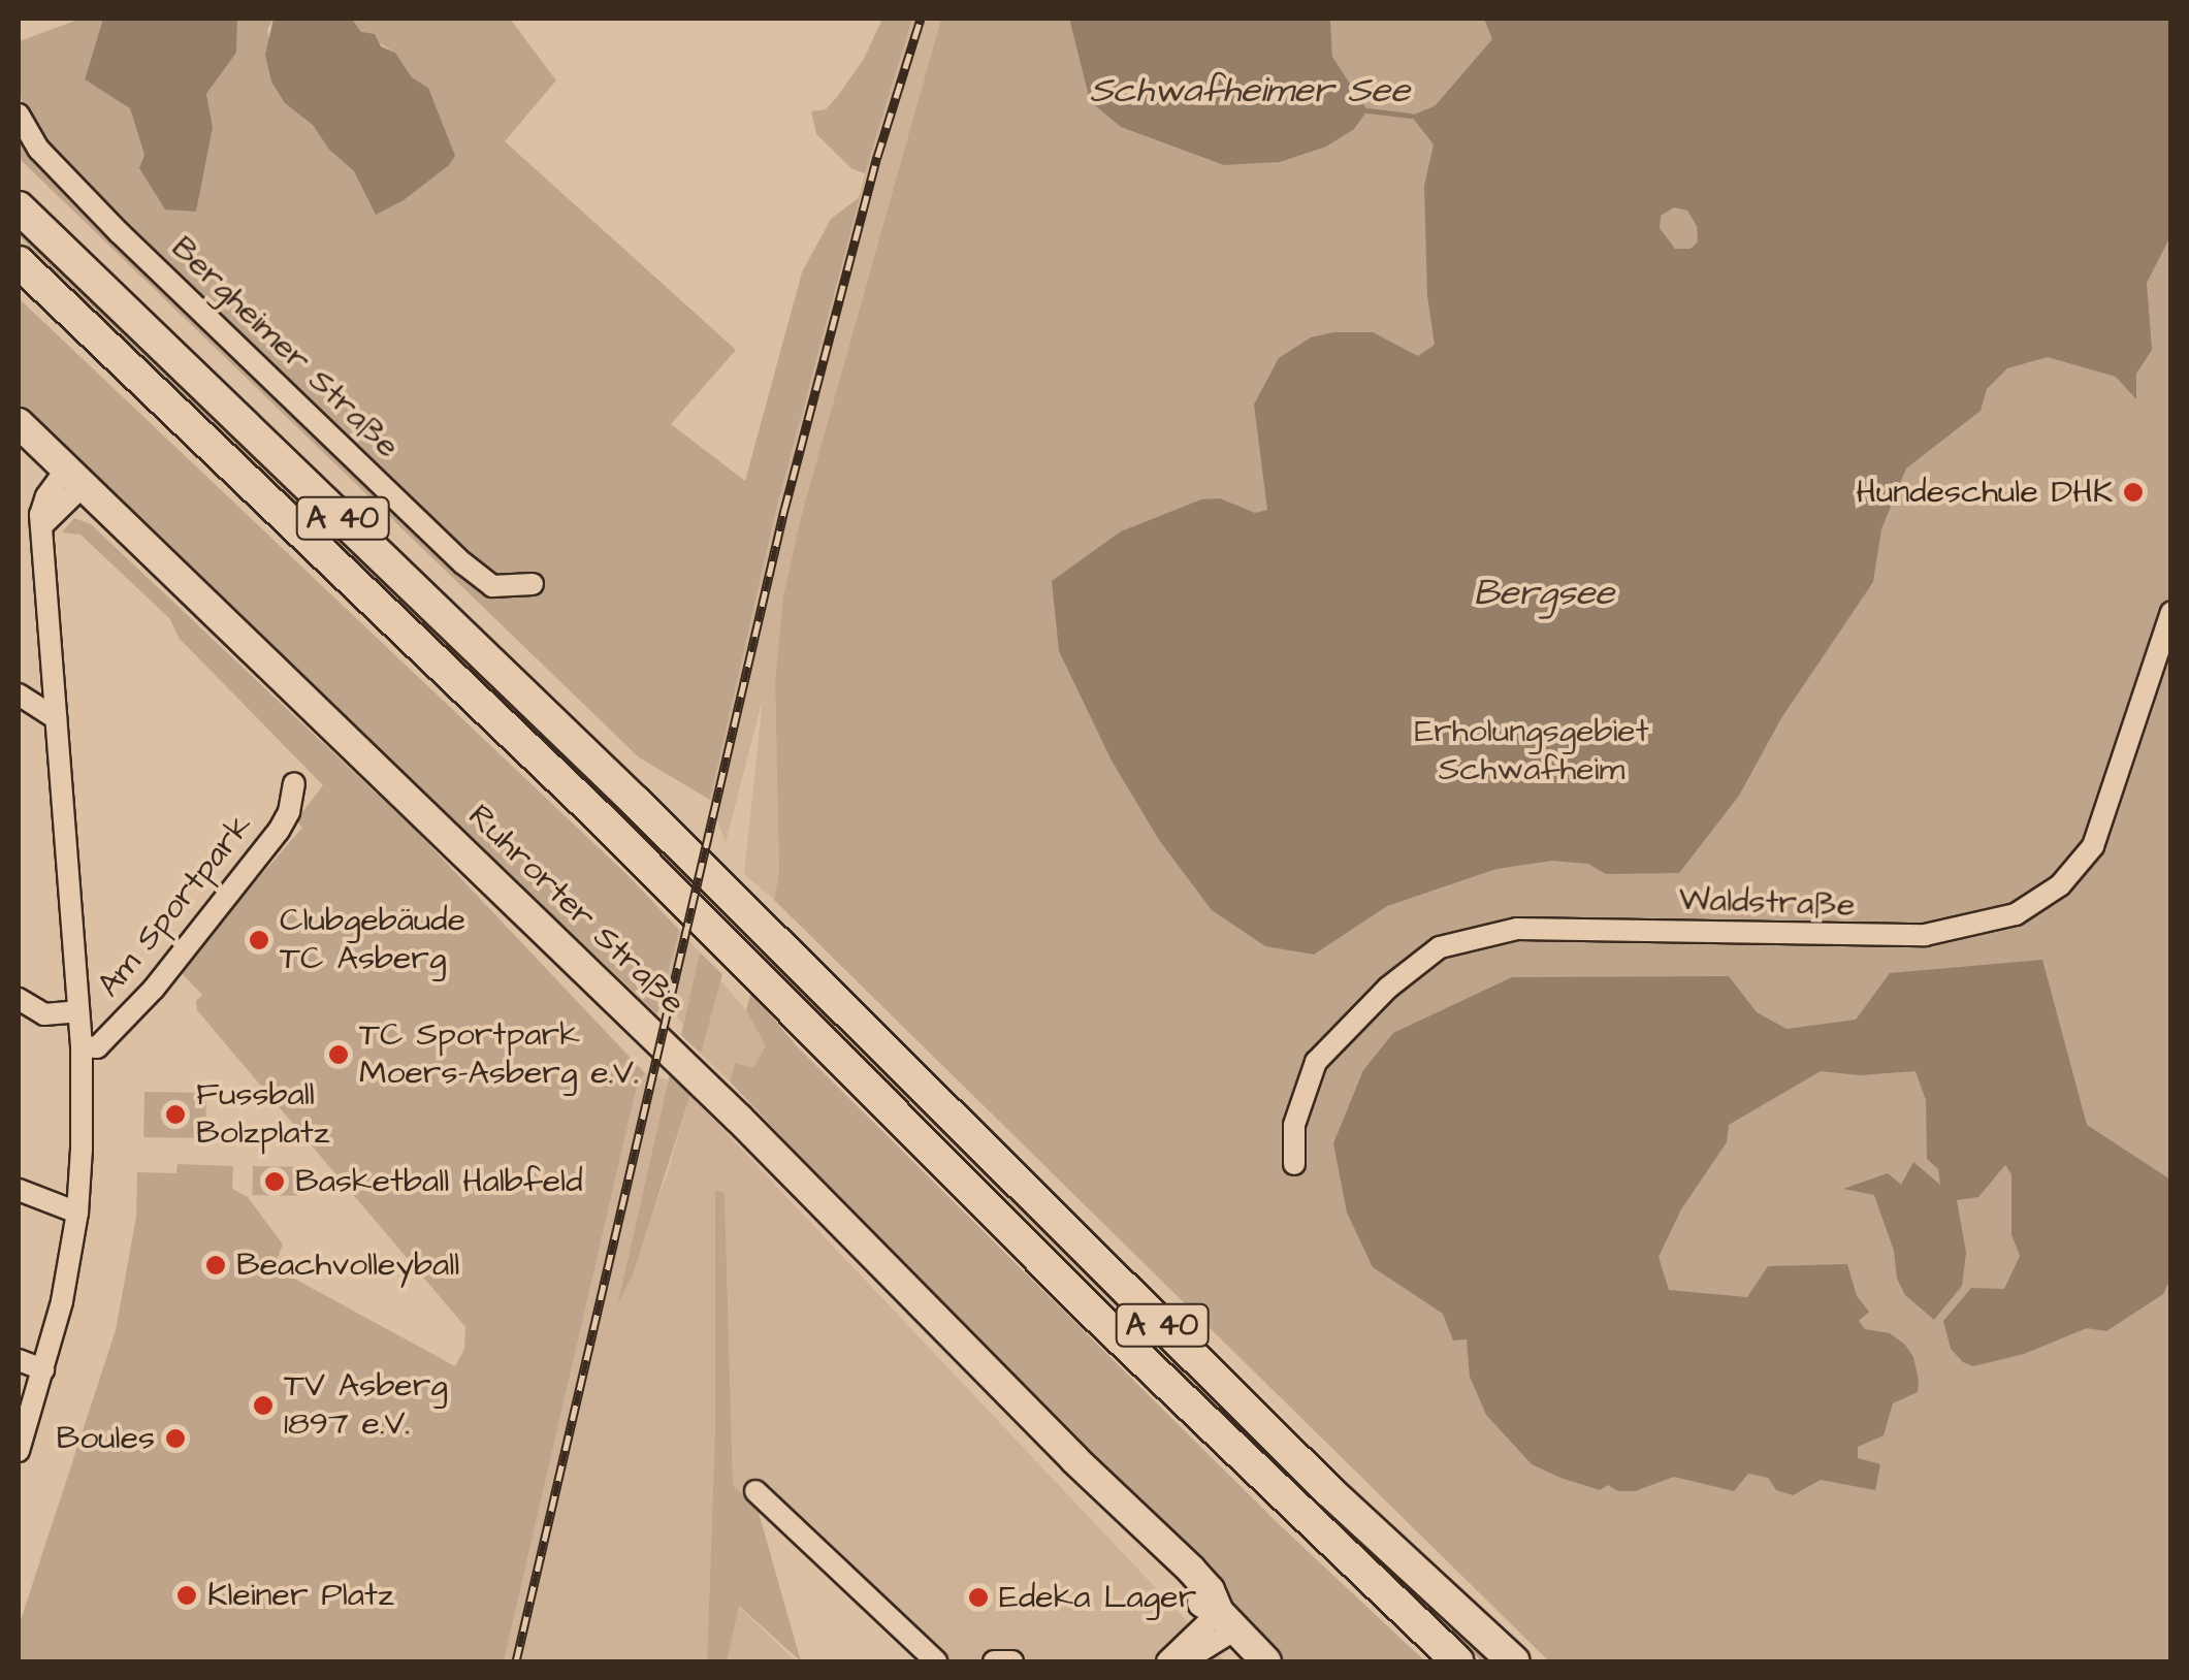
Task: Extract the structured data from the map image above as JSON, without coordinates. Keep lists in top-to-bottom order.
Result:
{
  "streets": {
    "highway": ["A 40"],
    "main road": ["Ruhrorter Straße"],
    "street": ["Bergheimer Straße", "Waldstraße", "Am Sportpark"]
  },
  "water": ["Schwafheimer See", "Bergsee"],
  "parks": ["Erholungsgebiet Schwafheim"],
  "places": [
    "Hundeschule DHK",
    "Clubgebäude TC Asberg",
    "TC Sportpark Moers-Asberg e.V.",
    "Fussball Bolzplatz",
    "Basketball Halbfeld",
    "Beachvolleyball",
    "TV Asberg 1897 e.V.",
    "Boules",
    "Kleiner Platz",
    "Edeka Lager"
  ]
}
